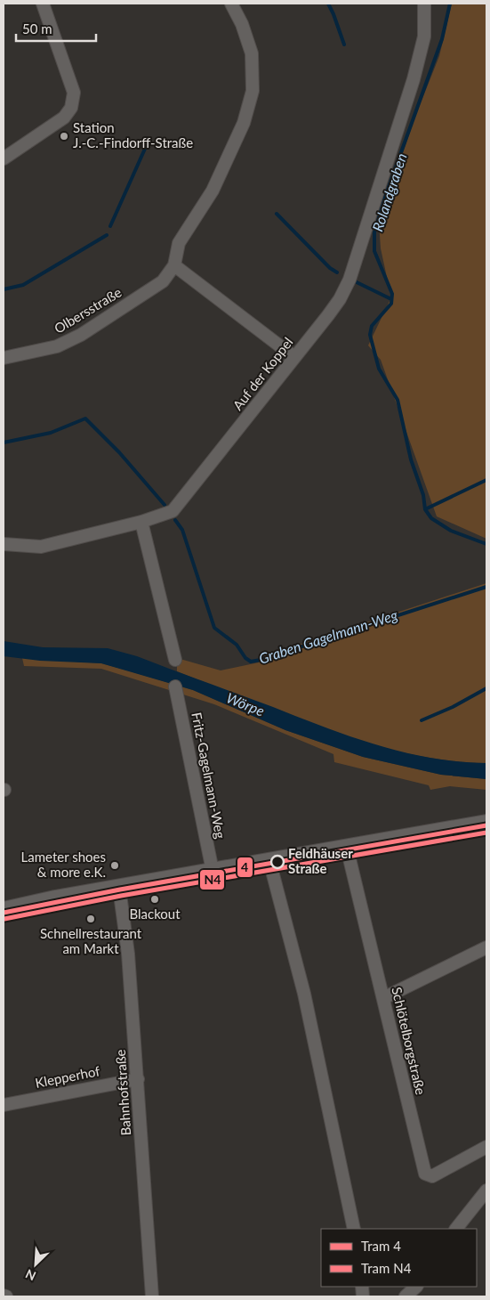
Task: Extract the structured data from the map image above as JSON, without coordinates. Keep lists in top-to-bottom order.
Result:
{
  "streets": {
    "street": [
      "Olbersstraße",
      "Auf der Koppel",
      "Fritz-Gagelmann-Weg",
      "Schlötelborgstraße",
      "Klepperhof",
      "Bahnhofstraße"
    ]
  },
  "crossings": [
    ["Klepperhof", "Bahnhofstraße"]
  ],
  "water": ["Rolandgraben", "Graben Gagelmann-Weg", "Wörpe"],
  "places": [
    "Station J.-C.-Findorff-Straße",
    "Feldhäuser Straße",
    "Lameter shoes & more e.K.",
    "Blackout",
    "Schnellrestaurant am Markt"
  ],
  "lines": ["tram line 4", "tram line N4"],
  "legend": ["Tram 4", "Tram N4"],
  "scale_bar": "50 m",
  "north": "bottom left"
}
